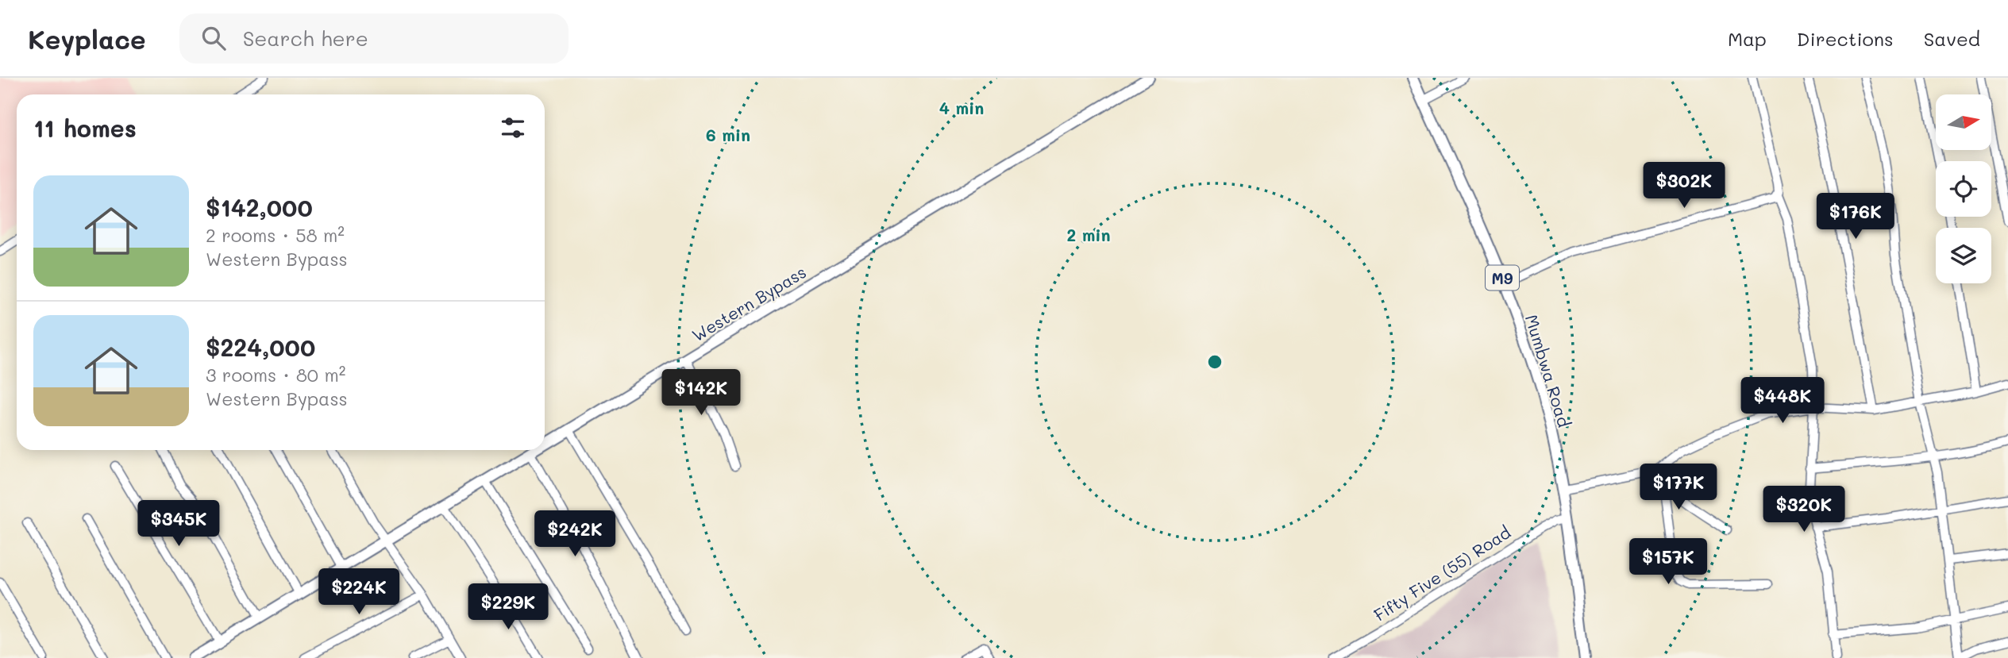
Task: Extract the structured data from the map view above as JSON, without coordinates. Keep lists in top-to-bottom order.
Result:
{
  "streets": {
    "main road": ["M9", "Western Bypass", "Mumbwa Road"],
    "street": ["Fifty Five (55) Road"]
  },
  "crossings": [
    ["Mumbwa Road", "Fifty Five (55) Road"]
  ],
  "north": "right",
  "page": {
    "header": "Keyplace",
    "search": "Search here",
    "nav": ["Map", "Directions", "Saved"],
    "heading": "11 homes",
    "list": [
      {
        "name": "$142,000",
        "note": "2 rooms · 58 m² · Western Bypass"
      },
      {
        "name": "$224,000",
        "note": "3 rooms · 80 m² · Western Bypass"
      }
    ],
    "price": [
      "$302K",
      "$176K",
      "$142K",
      "$448K",
      "$177K",
      "$320K",
      "$345K",
      "$242K",
      "$157K",
      "$224K",
      "$229K"
    ]
  },
  "rings": ["4 min", "6 min", "2 min"]
}
